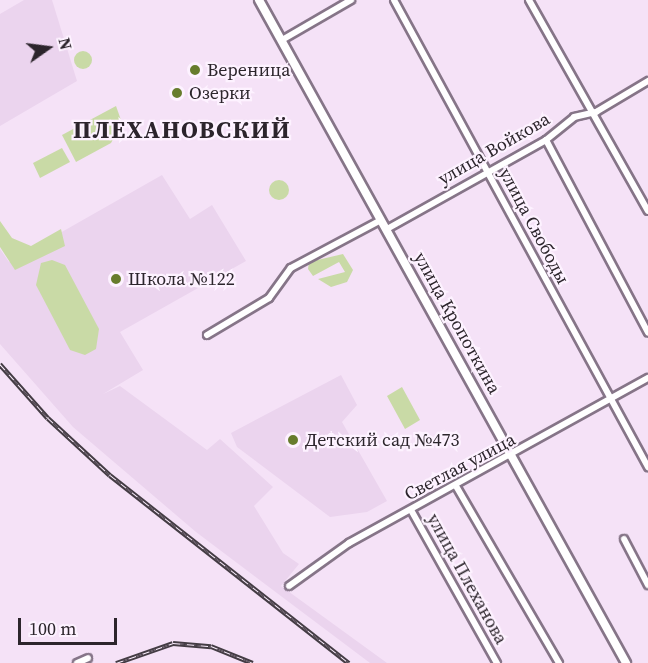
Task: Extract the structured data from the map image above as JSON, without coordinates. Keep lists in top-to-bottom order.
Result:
{
  "streets": {
    "main road": ["улица Кропоткина"],
    "street": [
      "улица Войкова",
      "улица Свободы",
      "Светлая улица",
      "улица Плеханова"
    ]
  },
  "crossings": [
    ["улица Войкова", "улица Свободы"],
    ["улица Войкова", "улица Кропоткина"],
    ["улица Свободы", "Светлая улица"],
    ["улица Кропоткина", "Светлая улица"],
    ["Светлая улица", "улица Плеханова"]
  ],
  "districts": ["ПЛЕХАНОВСКИЙ"],
  "places": [
    "Вереница",
    "Озерки",
    "Школа №122",
    "Детский сад №473"
  ],
  "scale_bar": "100 m",
  "north": "right"
}
